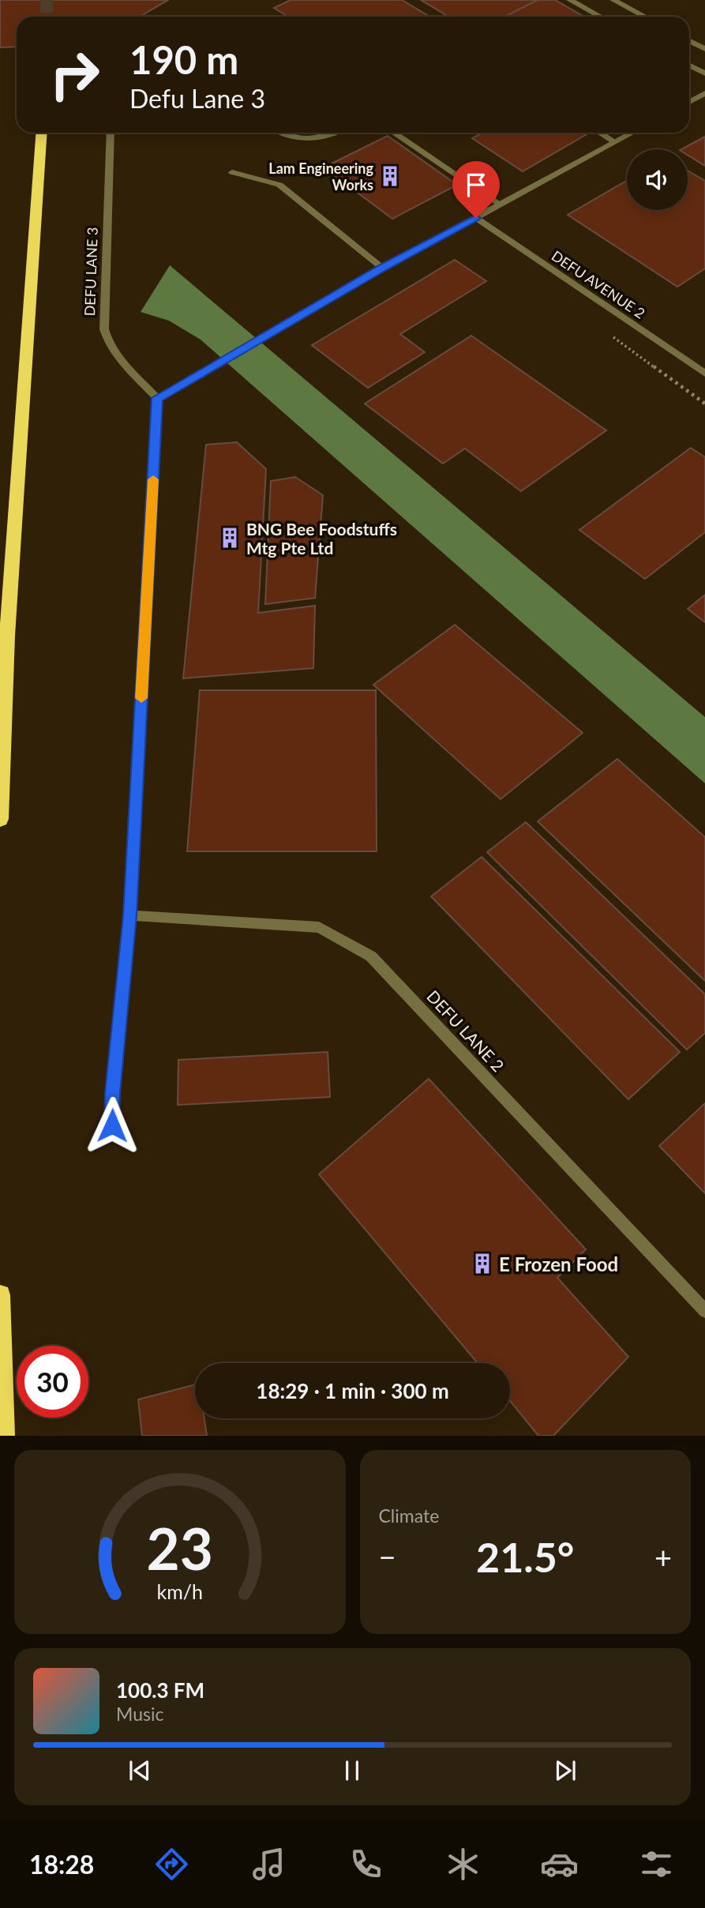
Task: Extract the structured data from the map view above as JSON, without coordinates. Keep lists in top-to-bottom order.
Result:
{
  "streets": {
    "street": ["DEFU LANE 3", "DEFU AVENUE 2", "DEFU LANE 2"]
  },
  "places": {
    "building": ["Lam Engineering Works", "BNG Bee Foodstuffs Mtg Pte Ltd", "E Frozen Food"]
  },
  "page": {
    "turn": ["190 m", "Defu Lane 3"],
    "limit": "30",
    "trip": "18:29 · 1 min · 300 m",
    "tile": "Climate",
    "heat": ["−", "21.5°", "+"],
    "song": ["100.3 FM", "Music"],
    "tabs": "18:28",
    "gauge": ["23", "km/h"]
  }
}
